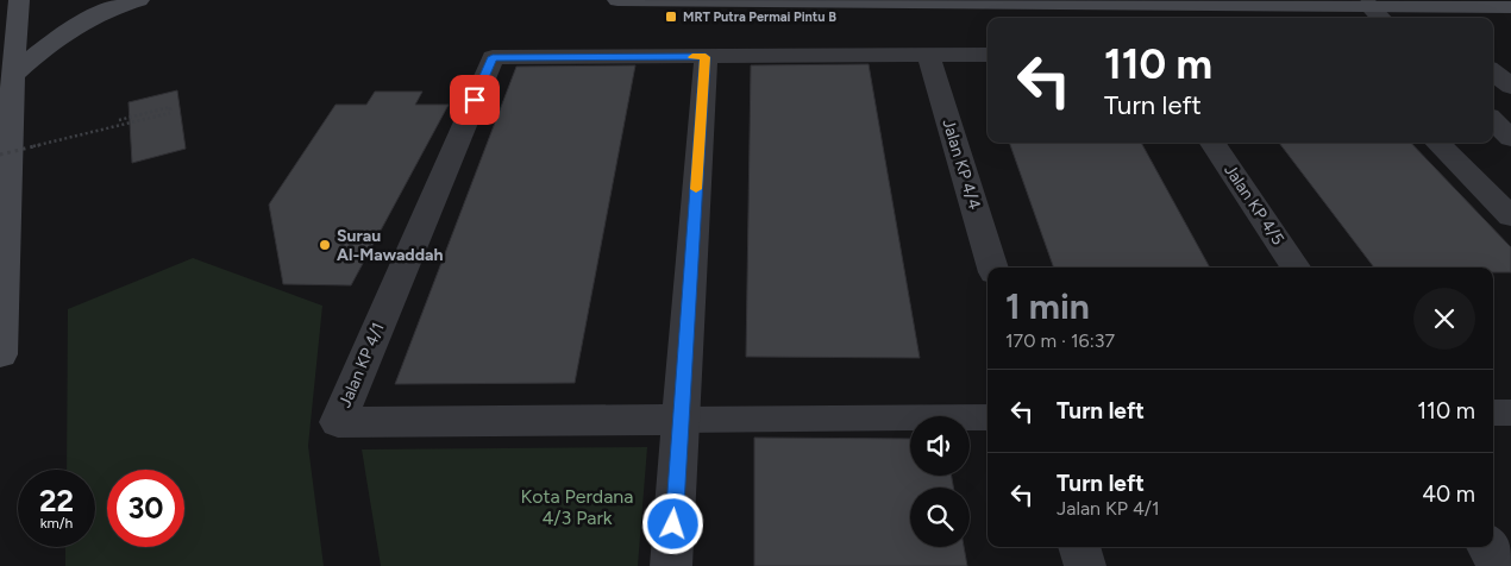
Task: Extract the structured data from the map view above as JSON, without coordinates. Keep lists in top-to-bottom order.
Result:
{
  "streets": {
    "street": ["Jalan KP 4/4", "Jalan KP 4/5", "Jalan KP 4/1"]
  },
  "parks": ["Kota Perdana 4/3 Park"],
  "places": {
    "transit": ["MRT Putra Permai Pintu B"],
    "other": ["Surau Al-Mawaddah"]
  },
  "page": {
    "turn": ["110 m", "Turn left"],
    "heading": ["1 min", "170 m · 16:37"],
    "list": [
      {
        "name": "Turn left",
        "value": "110 m"
      },
      {
        "name": "Turn left",
        "note": "Jalan KP 4/1",
        "value": "40 m"
      }
    ],
    "speed": "22 km/h",
    "limit": "30"
  }
}
